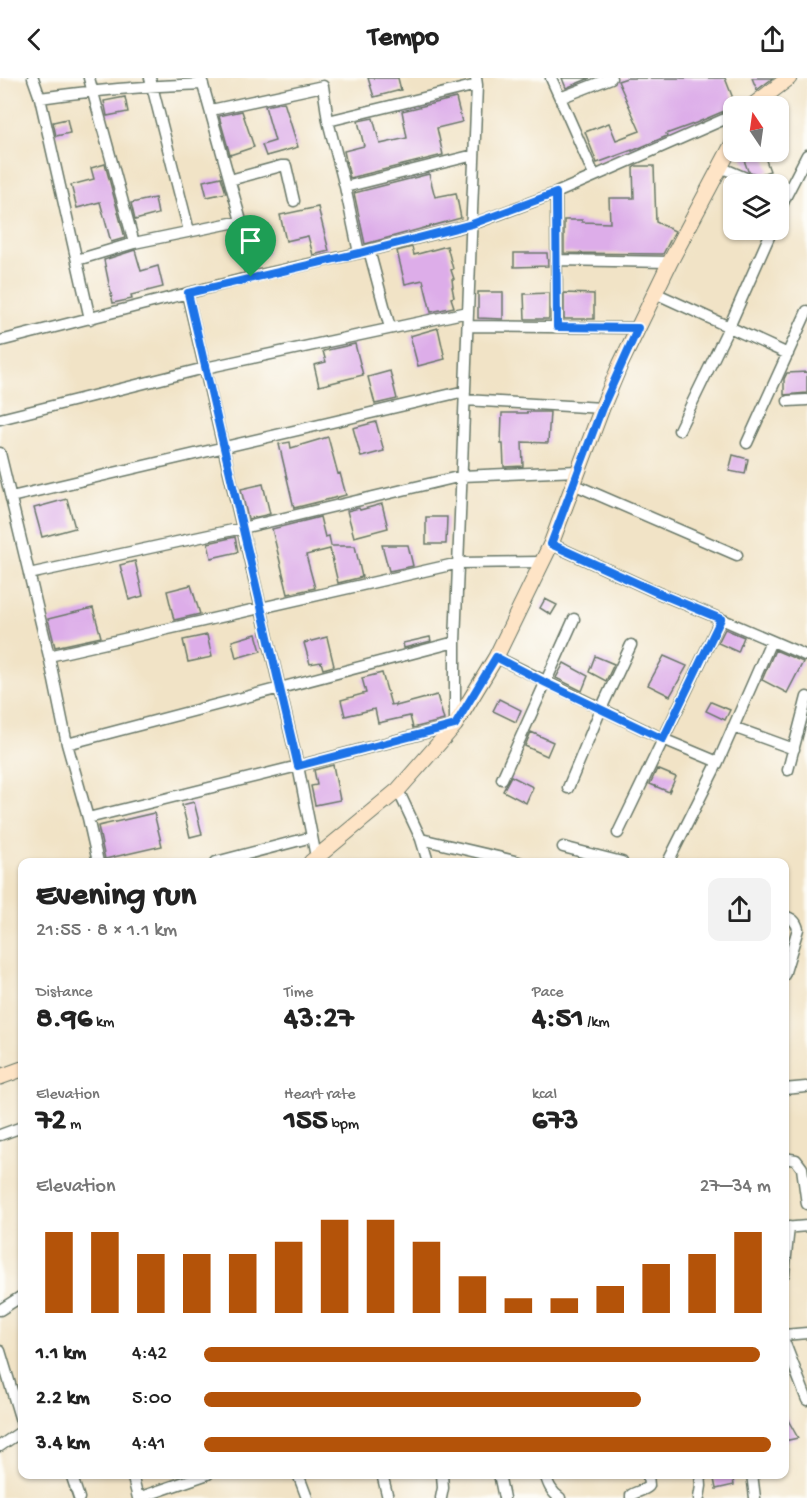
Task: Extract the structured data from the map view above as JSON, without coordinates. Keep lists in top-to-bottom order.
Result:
{
  "north": "top",
  "page": {
    "header": "Tempo",
    "heading": ["Evening run", "21:55 · 8 × 1.1 km"],
    "stats": [
      ["Distance", "8.96 km"],
      ["Time", "43:27"],
      ["Pace", "4:51 /km"],
      ["Elevation", "72 m"],
      ["Heart rate", "155 bpm"],
      ["kcal", "673"]
    ],
    "chart": ["Elevation", "27–34 m"],
    "list": [
      {
        "name": "1.1 km",
        "note": "4:42"
      },
      {
        "name": "2.2 km",
        "note": "5:00"
      },
      {
        "name": "3.4 km",
        "note": "4:41"
      }
    ]
  }
}
